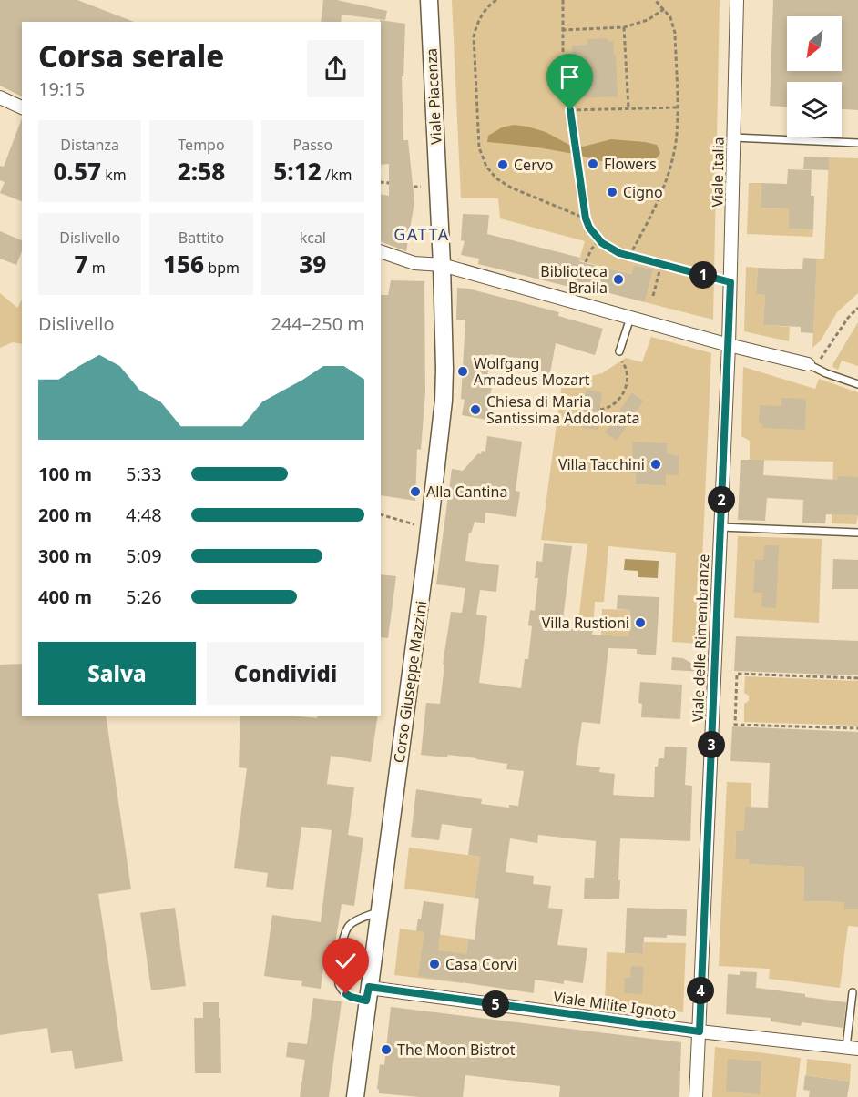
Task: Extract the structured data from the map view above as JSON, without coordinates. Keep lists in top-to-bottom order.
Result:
{
  "streets": {
    "street": [
      "Viale Piacenza",
      "Viale Italia",
      "Viale delle Rimembranze",
      "Corso Giuseppe Mazzini",
      "Viale Milite Ignoto"
    ]
  },
  "crossings": [
    ["Viale Piacenza", "Corso Giuseppe Mazzini"],
    ["Viale Italia", "Viale delle Rimembranze"],
    ["Viale delle Rimembranze", "Viale Milite Ignoto"],
    ["Corso Giuseppe Mazzini", "Viale Milite Ignoto"]
  ],
  "districts": ["GATTA"],
  "places": [
    "Flowers",
    "Cervo",
    "Cigno",
    "Biblioteca Braila",
    "Wolfgang Amadeus Mozart",
    "Chiesa di Maria Santissima Addolorata",
    "Villa Tacchini",
    "Alla Cantina",
    "Villa Rustioni",
    "Casa Corvi",
    "The Moon Bistrot"
  ],
  "north": "bottom left",
  "page": {
    "heading": ["Corsa serale", "19:15"],
    "stats": [
      ["Distanza", "0.57 km"],
      ["Tempo", "2:58"],
      ["Passo", "5:12 /km"],
      ["Dislivello", "7 m"],
      ["Battito", "156 bpm"],
      ["kcal", "39"]
    ],
    "pins": [
      "1",
      "2",
      "3",
      "4",
      "5"
    ],
    "chart": ["Dislivello", "244–250 m"],
    "list": [
      {
        "name": "100 m",
        "note": "5:33"
      },
      {
        "name": "200 m",
        "note": "4:48"
      },
      {
        "name": "300 m",
        "note": "5:09"
      },
      {
        "name": "400 m",
        "note": "5:26"
      }
    ],
    "buttons": ["Salva", "Condividi"]
  }
}
